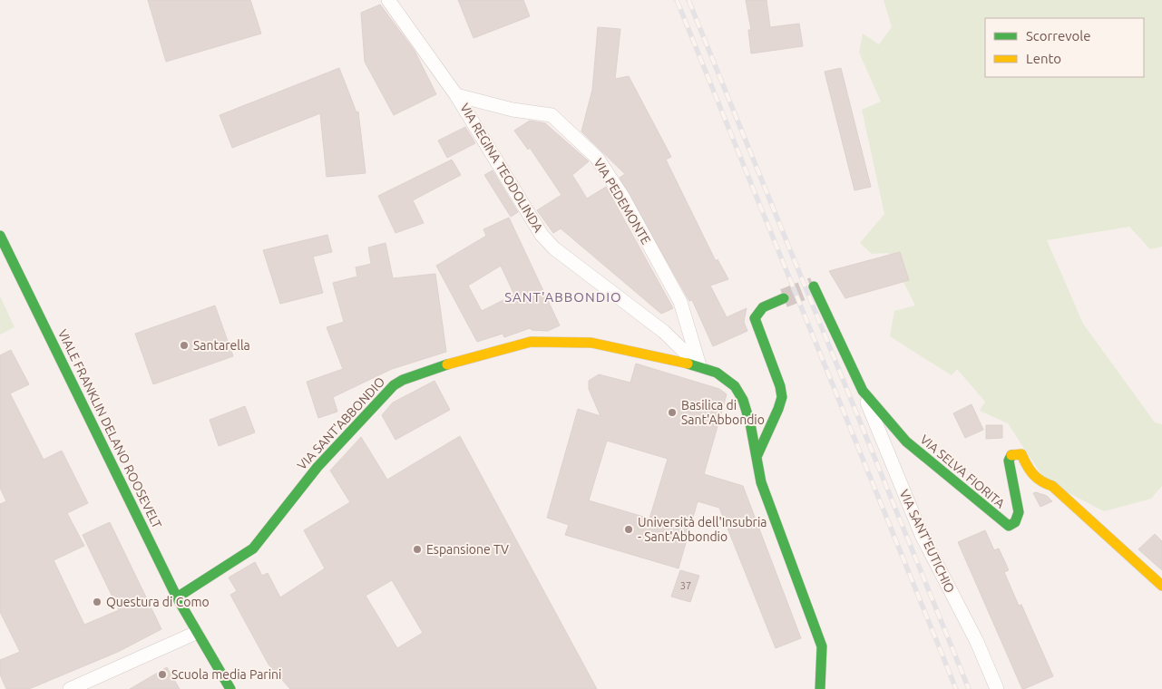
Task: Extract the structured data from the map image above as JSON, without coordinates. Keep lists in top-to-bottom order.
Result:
{
  "streets": {
    "street": [
      "VIA REGINA TEODOLINDA",
      "VIA PEDEMONTE",
      "VIA SANT'ABBONDIO",
      "VIALE FRANKLIN DELANO ROOSEVELT",
      "VIA SELVA FIORITA",
      "VIA SANT'EUTICHIO"
    ]
  },
  "crossings": [
    ["VIA REGINA TEODOLINDA", "VIA PEDEMONTE"],
    ["VIA REGINA TEODOLINDA", "VIA SANT'ABBONDIO"],
    ["VIA PEDEMONTE", "VIA SANT'ABBONDIO"],
    ["VIA SANT'ABBONDIO", "VIALE FRANKLIN DELANO ROOSEVELT"],
    ["VIA SELVA FIORITA", "VIA SANT'EUTICHIO"]
  ],
  "districts": ["SANT'ABBONDIO"],
  "places": [
    "Santarella",
    "Basilica di Sant'Abbondio",
    "Università dell'Insubria - Sant'Abbondio",
    "Espansione TV",
    "Questura di Como",
    "Scuola media Parini"
  ],
  "house_numbers": ["37"],
  "legend": ["Scorrevole", "Lento"]
}
